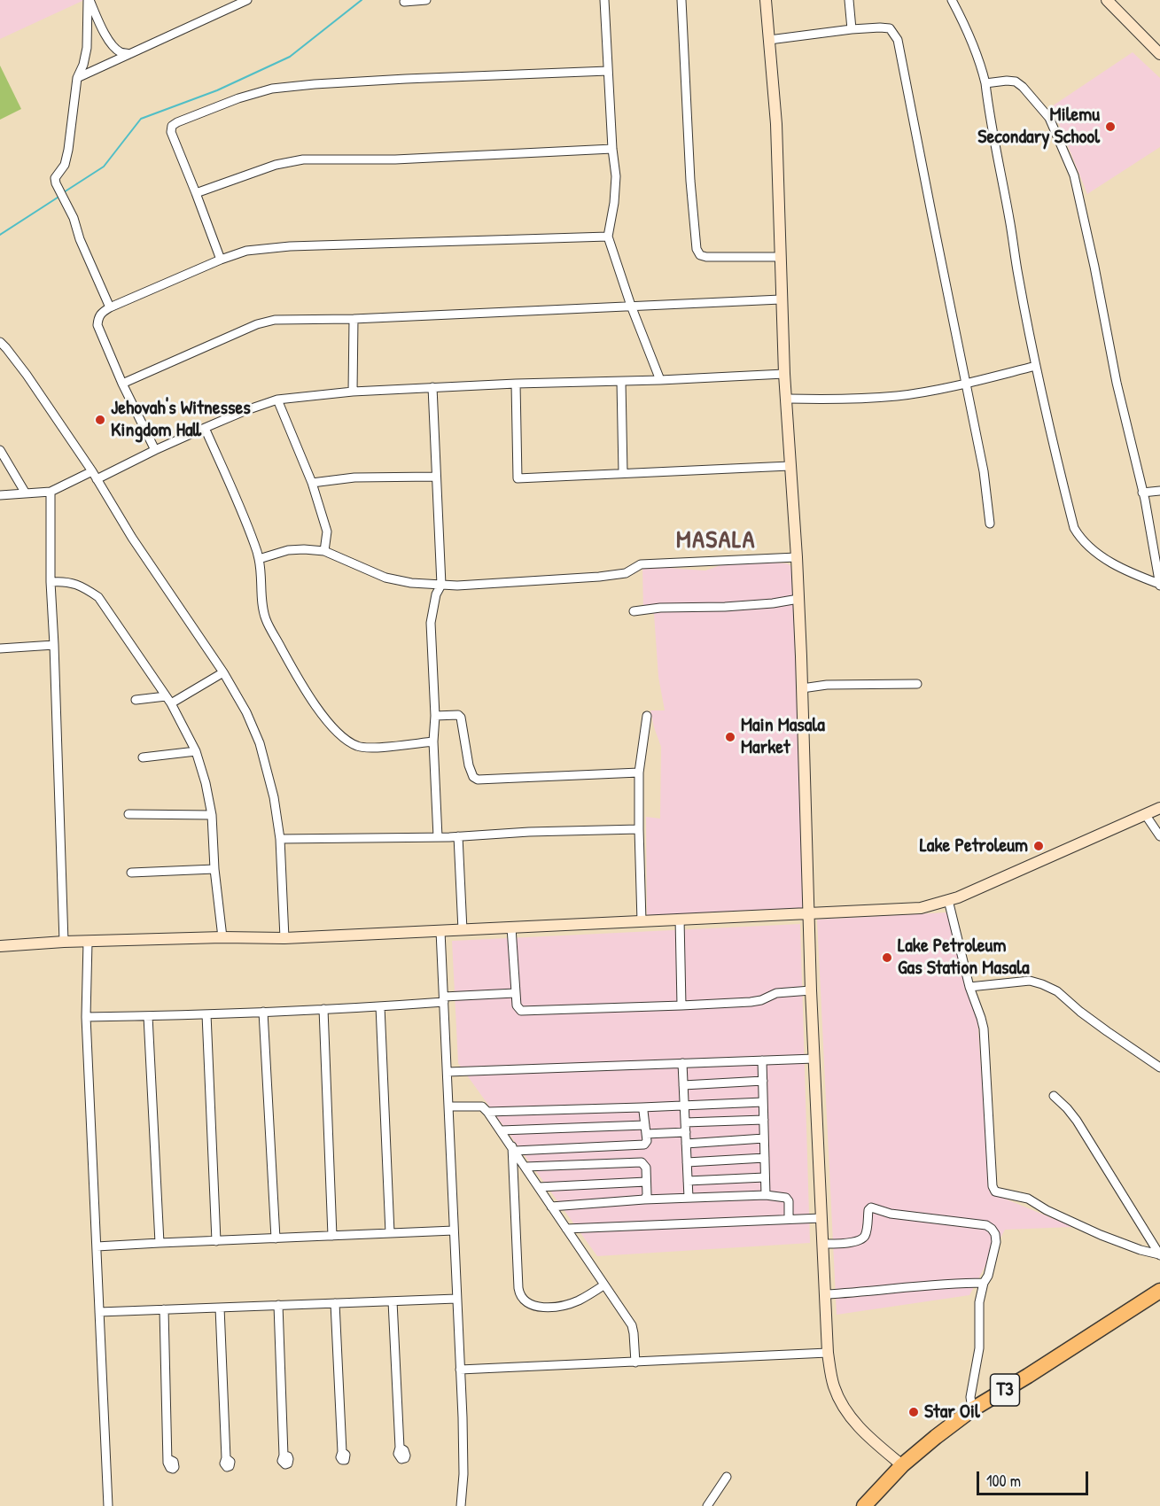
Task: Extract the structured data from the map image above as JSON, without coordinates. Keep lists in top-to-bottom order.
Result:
{
  "streets": {
    "highway": ["T3"]
  },
  "districts": ["MASALA"],
  "places": [
    "Milemu Secondary School",
    "Jehovah's Witnesses Kingdom Hall",
    "Main Masala Market",
    "Lake Petroleum",
    "Lake Petroleum Gas Station Masala",
    "Star Oil"
  ],
  "scale_bar": "100 m"
}
